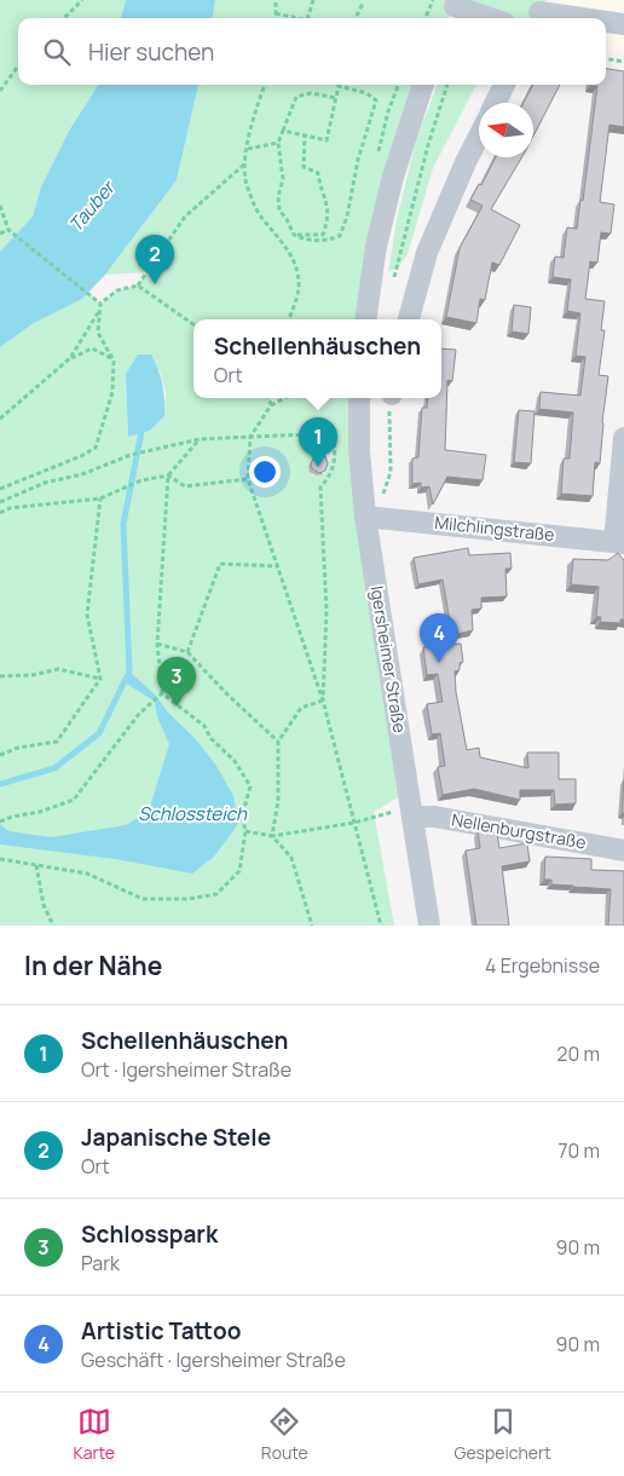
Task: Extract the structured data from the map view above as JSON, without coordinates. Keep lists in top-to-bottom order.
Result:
{
  "streets": {
    "street": ["Milchlingstraße", "Igersheimer Straße", "Nellenburgstraße"]
  },
  "crossings": [
    ["Milchlingstraße", "Igersheimer Straße"],
    ["Igersheimer Straße", "Nellenburgstraße"]
  ],
  "water": ["Tauber", "Schlossteich"],
  "north": "left",
  "page": {
    "search": "Hier suchen",
    "pins": [
      "2",
      "1",
      "4",
      "3"
    ],
    "popup": ["Schellenhäuschen", "Ort"],
    "heading": ["In der Nähe", "4 Ergebnisse"],
    "list": [
      {
        "mark": "1",
        "name": "Schellenhäuschen",
        "note": "Ort · Igersheimer Straße",
        "value": "20 m"
      },
      {
        "mark": "2",
        "name": "Japanische Stele",
        "note": "Ort",
        "value": "70 m"
      },
      {
        "mark": "3",
        "name": "Schlosspark",
        "note": "Park",
        "value": "90 m"
      },
      {
        "mark": "4",
        "name": "Artistic Tattoo",
        "note": "Geschäft · Igersheimer Straße",
        "value": "90 m"
      }
    ],
    "nav": ["Karte", "Route", "Gespeichert"]
  }
}
